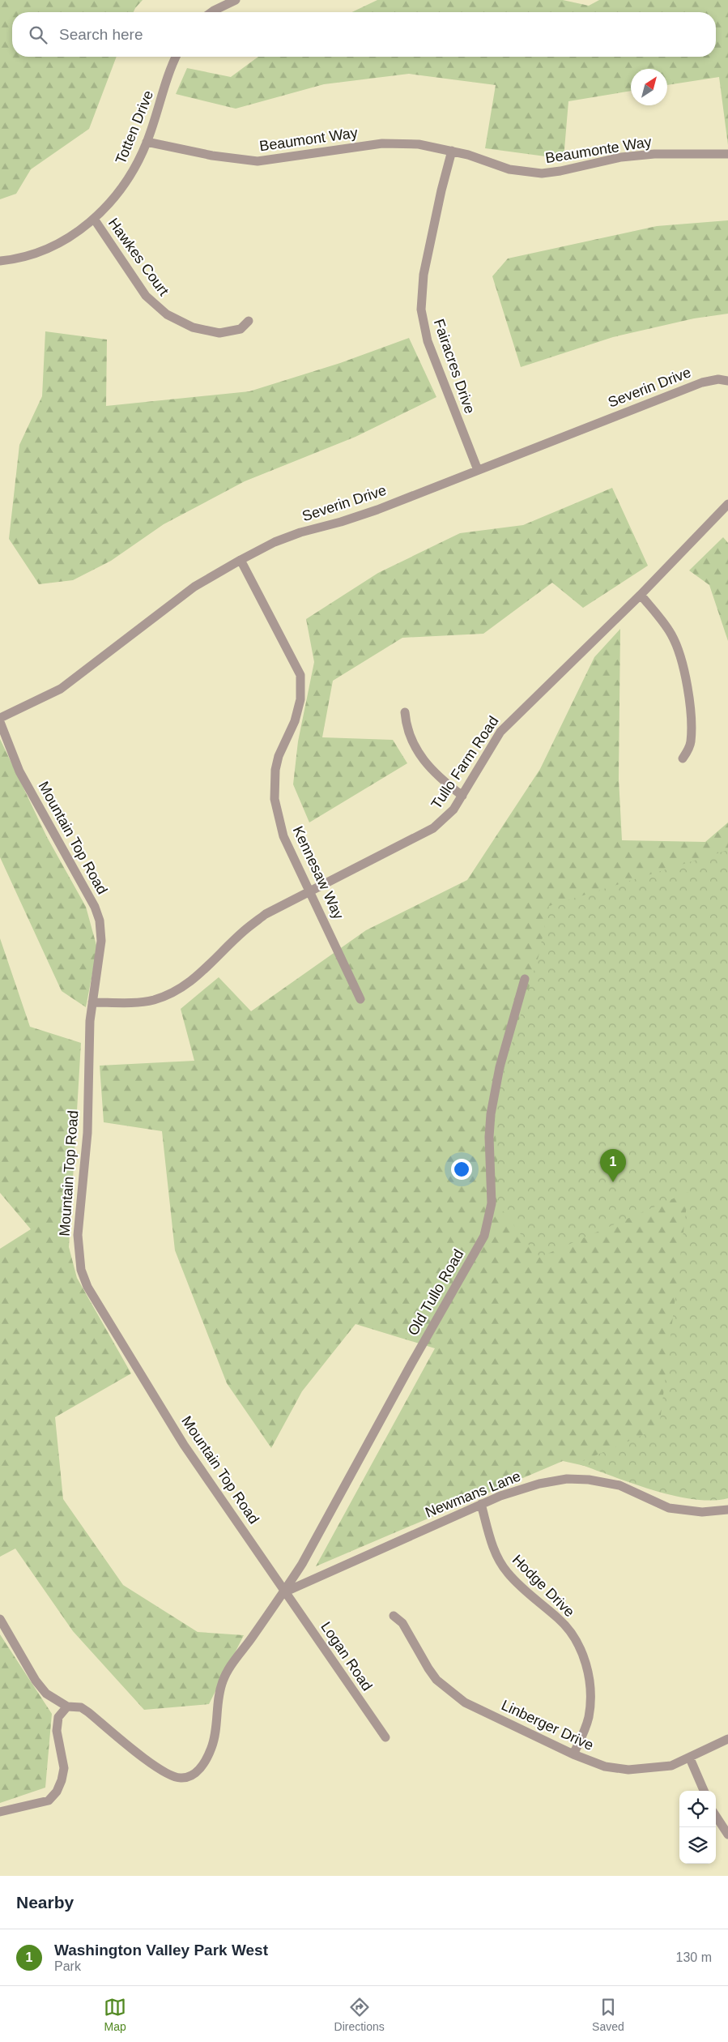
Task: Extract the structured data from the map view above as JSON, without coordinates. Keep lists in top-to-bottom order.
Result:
{
  "streets": {
    "street": [
      "Totten Drive",
      "Beaumont Way",
      "Beaumonte Way",
      "Hawkes Court",
      "Fairacres Drive",
      "Severin Drive",
      "Tullo Farm Road",
      "Mountain Top Road",
      "Kennesaw Way",
      "Old Tullo Road",
      "Newmans Lane",
      "Hodge Drive",
      "Logan Road",
      "Linberger Drive"
    ]
  },
  "crossings": [
    ["Totten Drive", "Beaumont Way"],
    ["Totten Drive", "Hawkes Court"],
    ["Beaumont Way", "Beaumonte Way"],
    ["Beaumont Way", "Fairacres Drive"],
    ["Beaumonte Way", "Fairacres Drive"],
    ["Fairacres Drive", "Severin Drive"],
    ["Severin Drive", "Kennesaw Way"],
    ["Tullo Farm Road", "Mountain Top Road"],
    ["Tullo Farm Road", "Kennesaw Way"],
    ["Mountain Top Road", "Old Tullo Road"],
    ["Mountain Top Road", "Newmans Lane"],
    ["Mountain Top Road", "Logan Road"],
    ["Old Tullo Road", "Newmans Lane"],
    ["Old Tullo Road", "Logan Road"],
    ["Newmans Lane", "Hodge Drive"],
    ["Newmans Lane", "Logan Road"],
    ["Hodge Drive", "Linberger Drive"]
  ],
  "north": "top right",
  "page": {
    "search": "Search here",
    "pins": "1",
    "heading": "Nearby",
    "list": [
      {
        "mark": "1",
        "name": "Washington Valley Park West",
        "note": "Park",
        "value": "130 m"
      }
    ],
    "nav": ["Map", "Directions", "Saved"]
  }
}
